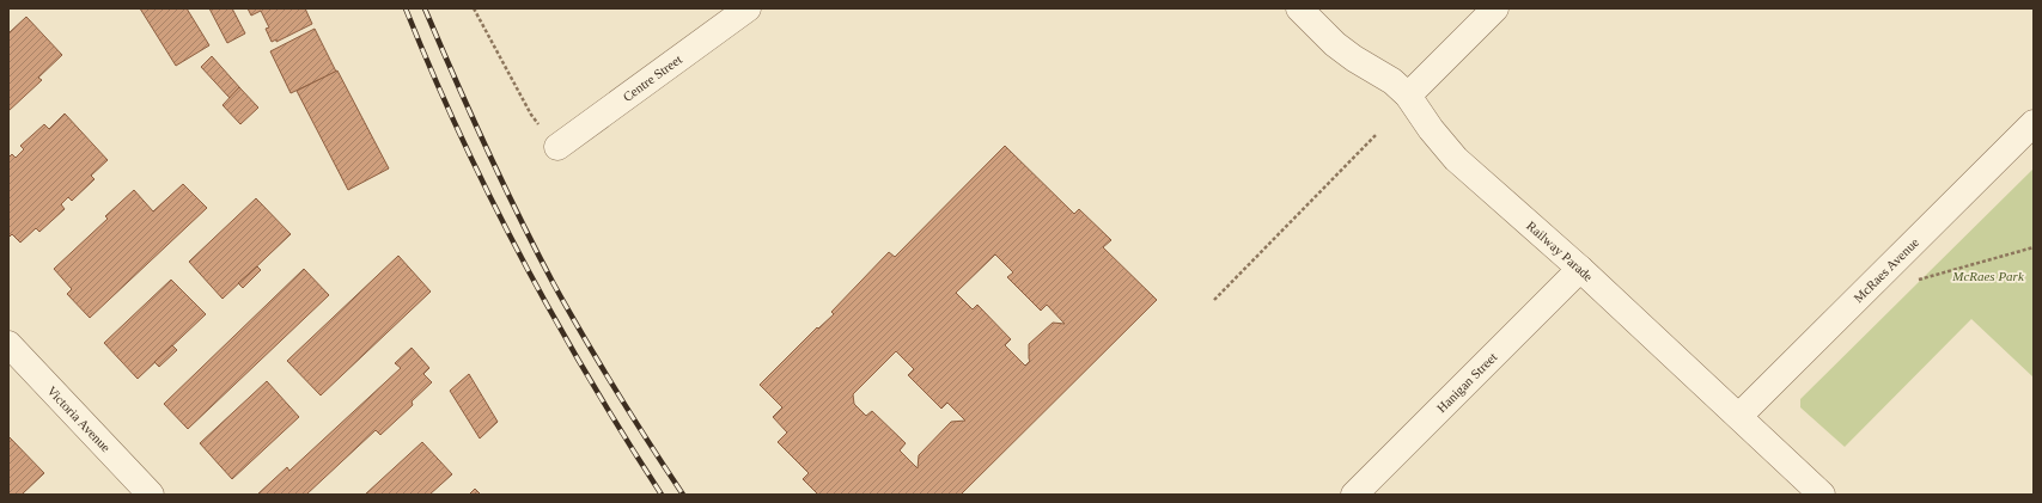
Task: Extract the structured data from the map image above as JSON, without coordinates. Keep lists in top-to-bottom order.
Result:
{
  "streets": {
    "street": [
      "Centre Street",
      "Railway Parade",
      "McRaes Avenue",
      "Hanigan Street",
      "Victoria Avenue"
    ]
  },
  "crossings": [
    ["Railway Parade", "McRaes Avenue"],
    ["Railway Parade", "Hanigan Street"]
  ],
  "parks": ["McRaes Park"]
}
